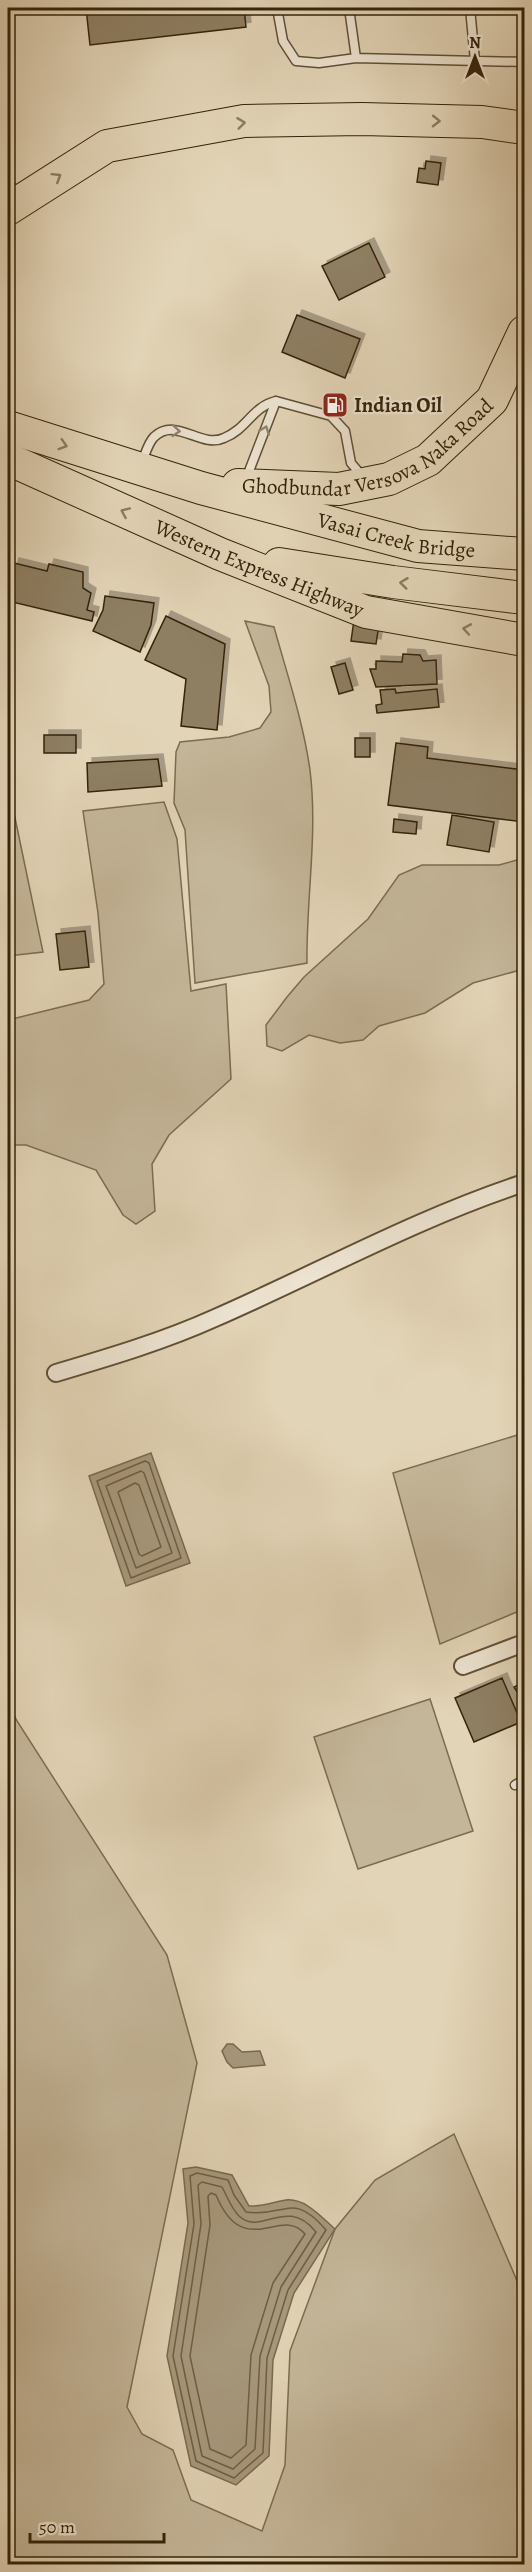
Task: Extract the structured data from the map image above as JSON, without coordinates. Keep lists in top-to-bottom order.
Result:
{
  "streets": {
    "highway": ["Ghodbundar Versova Naka Road", "Vasai Creek Bridge", "Western Express Highway"]
  },
  "crossings": [
    ["Ghodbundar Versova Naka Road", "Vasai Creek Bridge"]
  ],
  "places": {
    "fuel station": ["Indian Oil"]
  },
  "scale_bar": "50 m",
  "north": "top"
}
